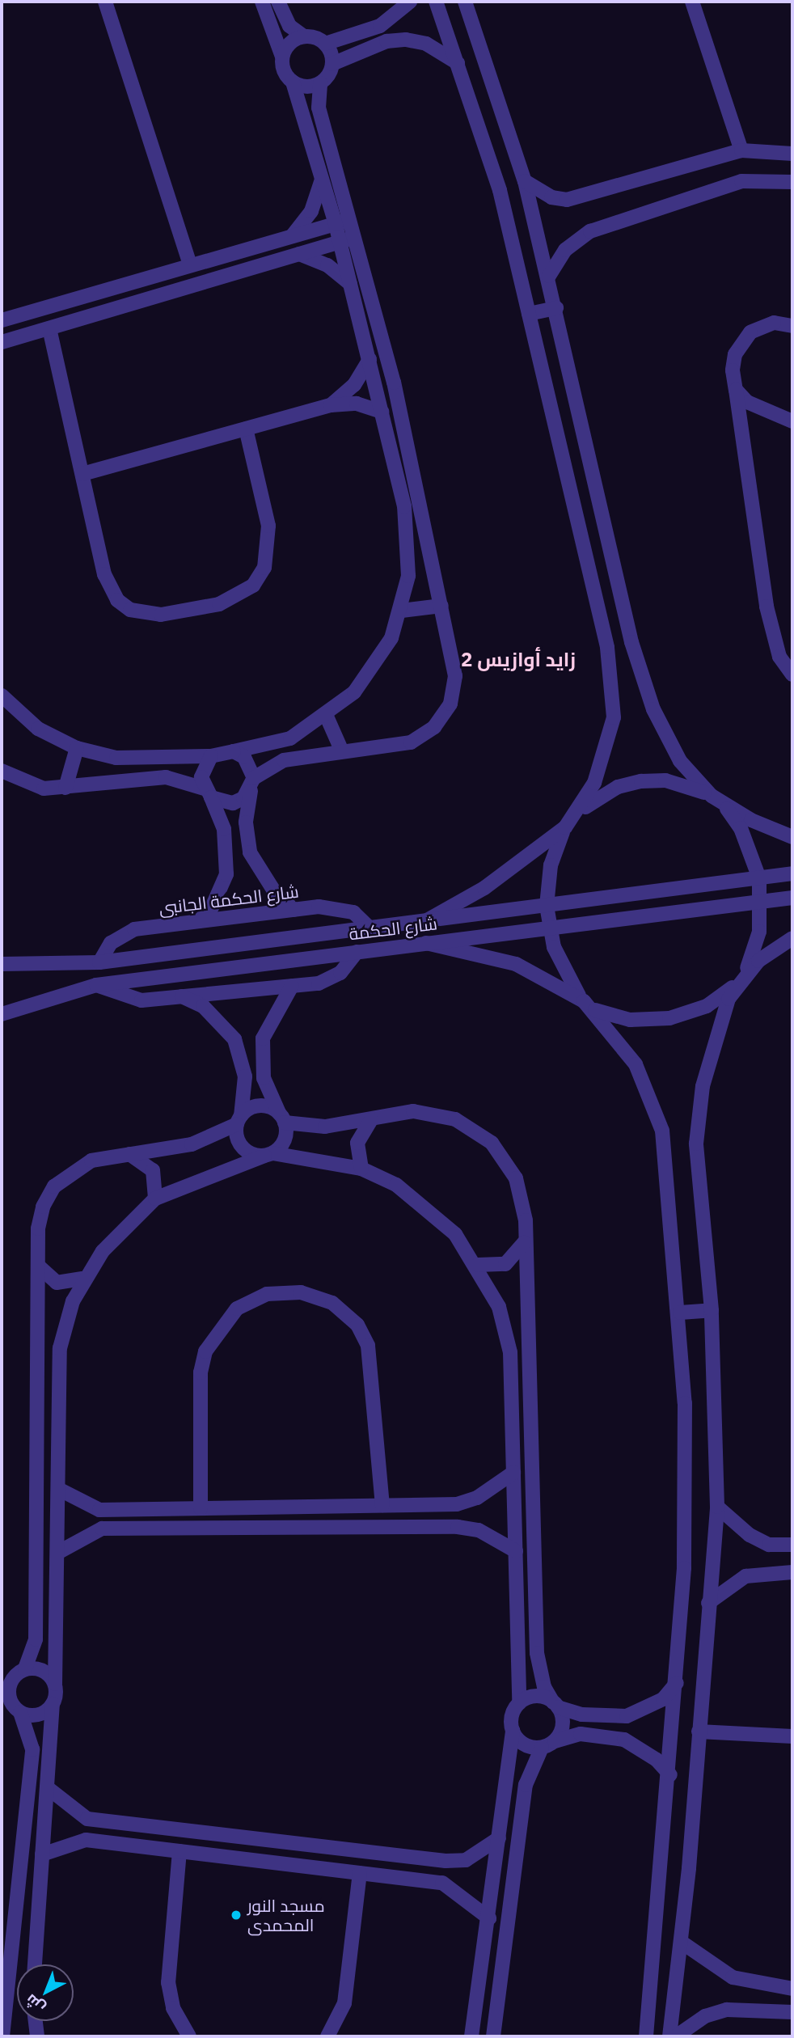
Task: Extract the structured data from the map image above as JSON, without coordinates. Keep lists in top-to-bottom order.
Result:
{
  "streets": {
    "street": ["شارع الحكمة الجانبى", "شارع الحكمة"]
  },
  "crossings": [
    ["شارع الحكمة الجانبى", "شارع الحكمة"]
  ],
  "districts": ["زايد أوازيس 2"],
  "places": ["مسجد النور المحمدى"],
  "north": "bottom left"
}
